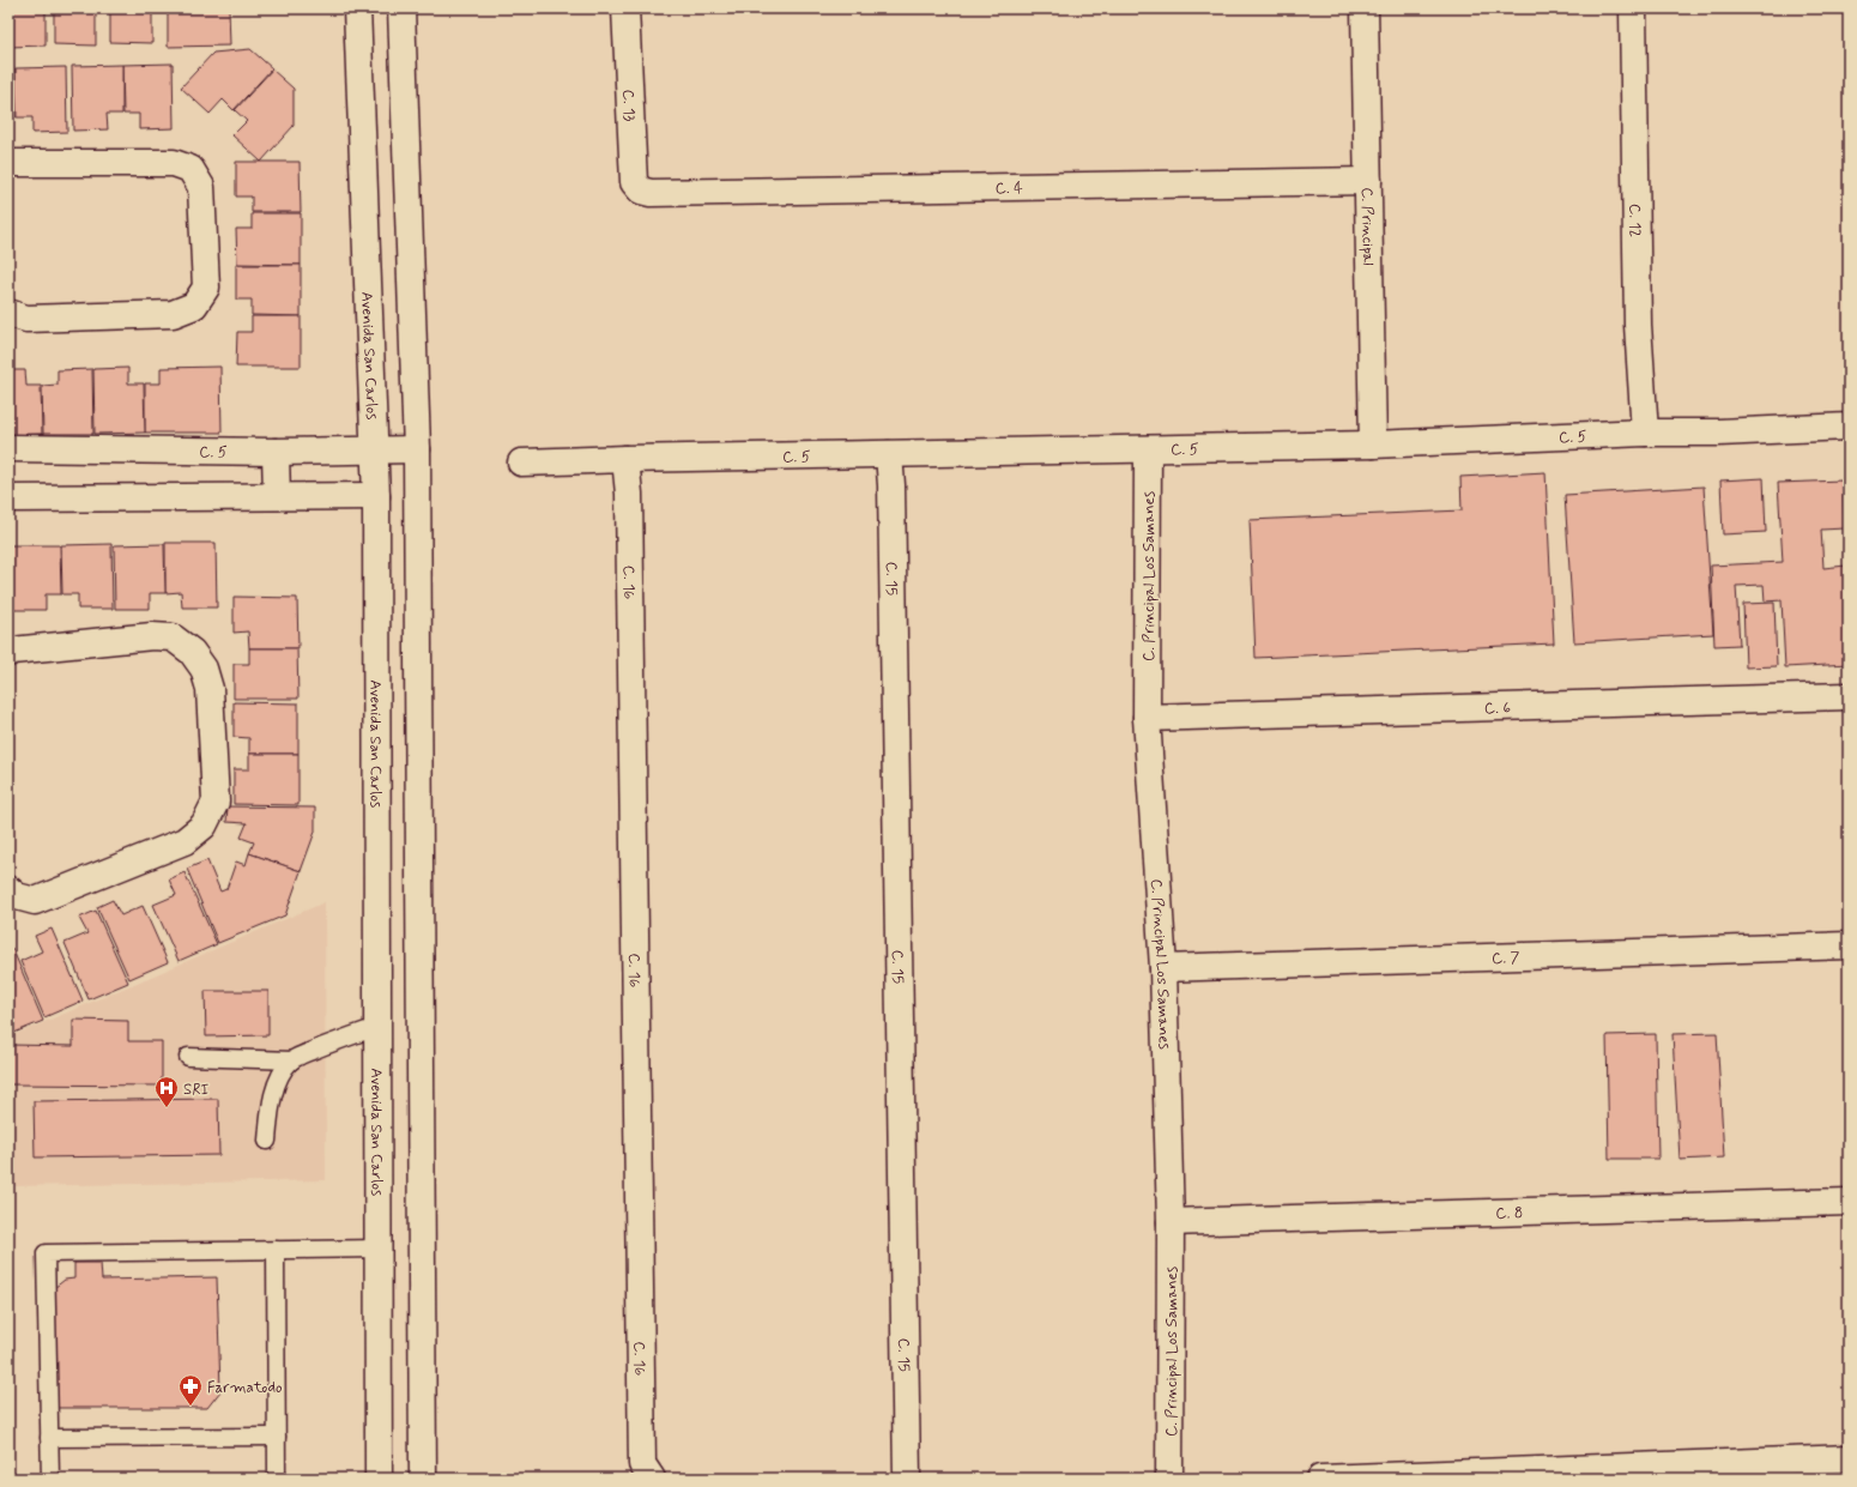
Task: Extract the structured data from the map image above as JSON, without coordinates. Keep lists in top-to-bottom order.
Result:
{
  "streets": {
    "street": [
      "C. 13",
      "C. 4",
      "C. 12",
      "C. Principal",
      "Avenida San Carlos",
      "C. 5",
      "C. Principal Los Samanes",
      "C. 15",
      "C. 16",
      "C. 6",
      "C. 7",
      "C. 8"
    ]
  },
  "crossings": [
    ["C. 13", "C. 4"],
    ["C. 4", "C. Principal"],
    ["C. 12", "C. 5"],
    ["C. Principal", "C. 5"],
    ["Avenida San Carlos", "C. 5"],
    ["C. 5", "C. Principal Los Samanes"],
    ["C. 5", "C. 15"],
    ["C. 5", "C. 16"],
    ["C. Principal Los Samanes", "C. 6"],
    ["C. Principal Los Samanes", "C. 7"],
    ["C. Principal Los Samanes", "C. 8"]
  ],
  "places": {
    "hospital": ["SRI"],
    "pharmacy": ["Farmatodo"]
  }
}
